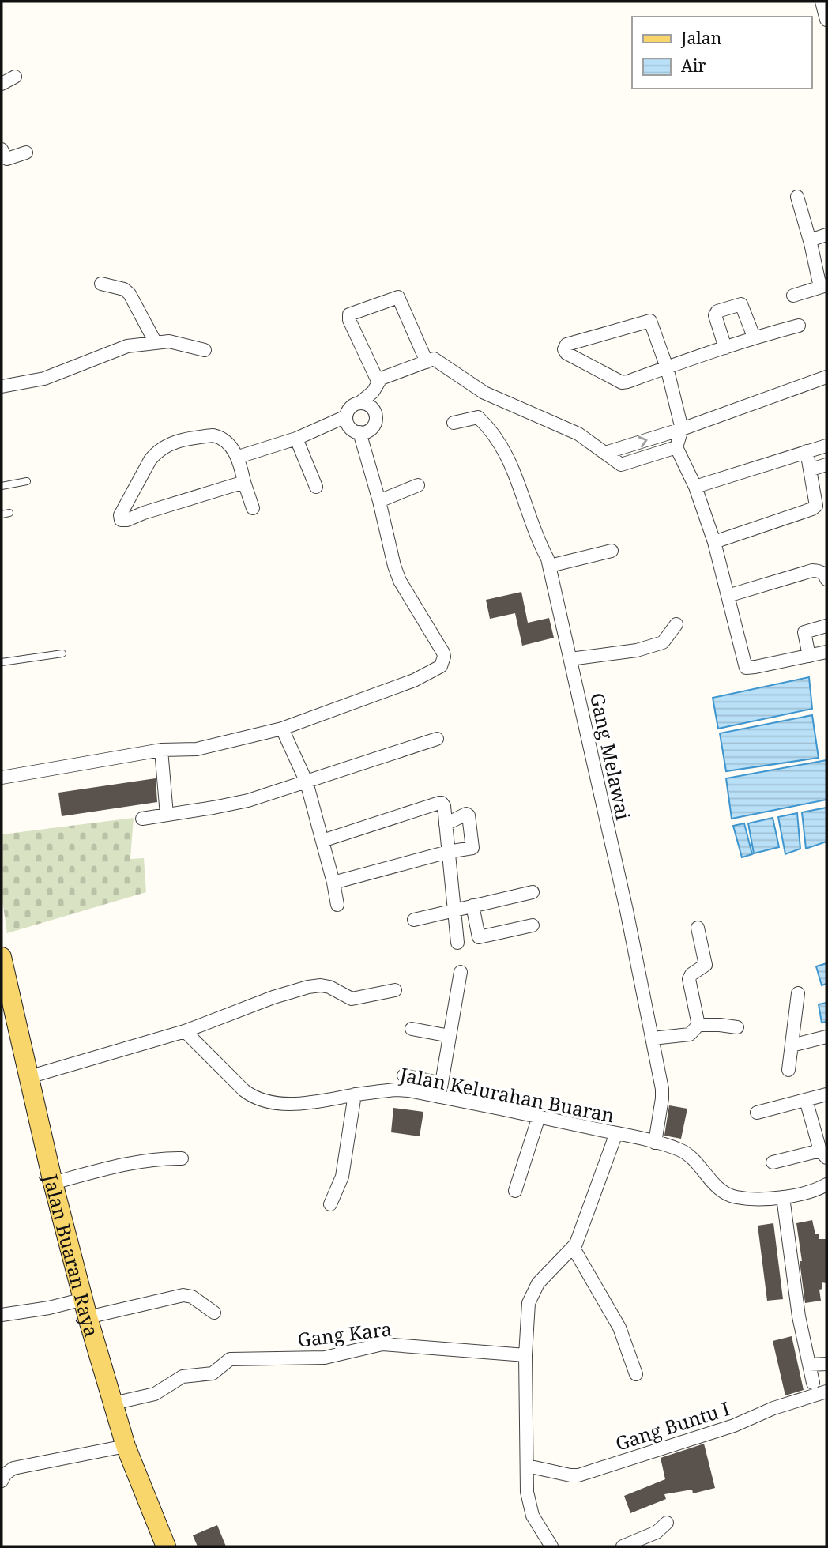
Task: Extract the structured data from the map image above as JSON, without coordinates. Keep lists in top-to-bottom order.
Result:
{
  "streets": {
    "main road": ["Jalan Buaran Raya"],
    "street": [
      "Gang Melawai",
      "Jalan Kelurahan Buaran",
      "Gang Kara",
      "Gang Buntu I"
    ]
  },
  "crossings": [
    ["Gang Melawai", "Jalan Kelurahan Buaran"],
    ["Jalan Buaran Raya", "Gang Kara"]
  ],
  "legend": ["Jalan", "Air"]
}
